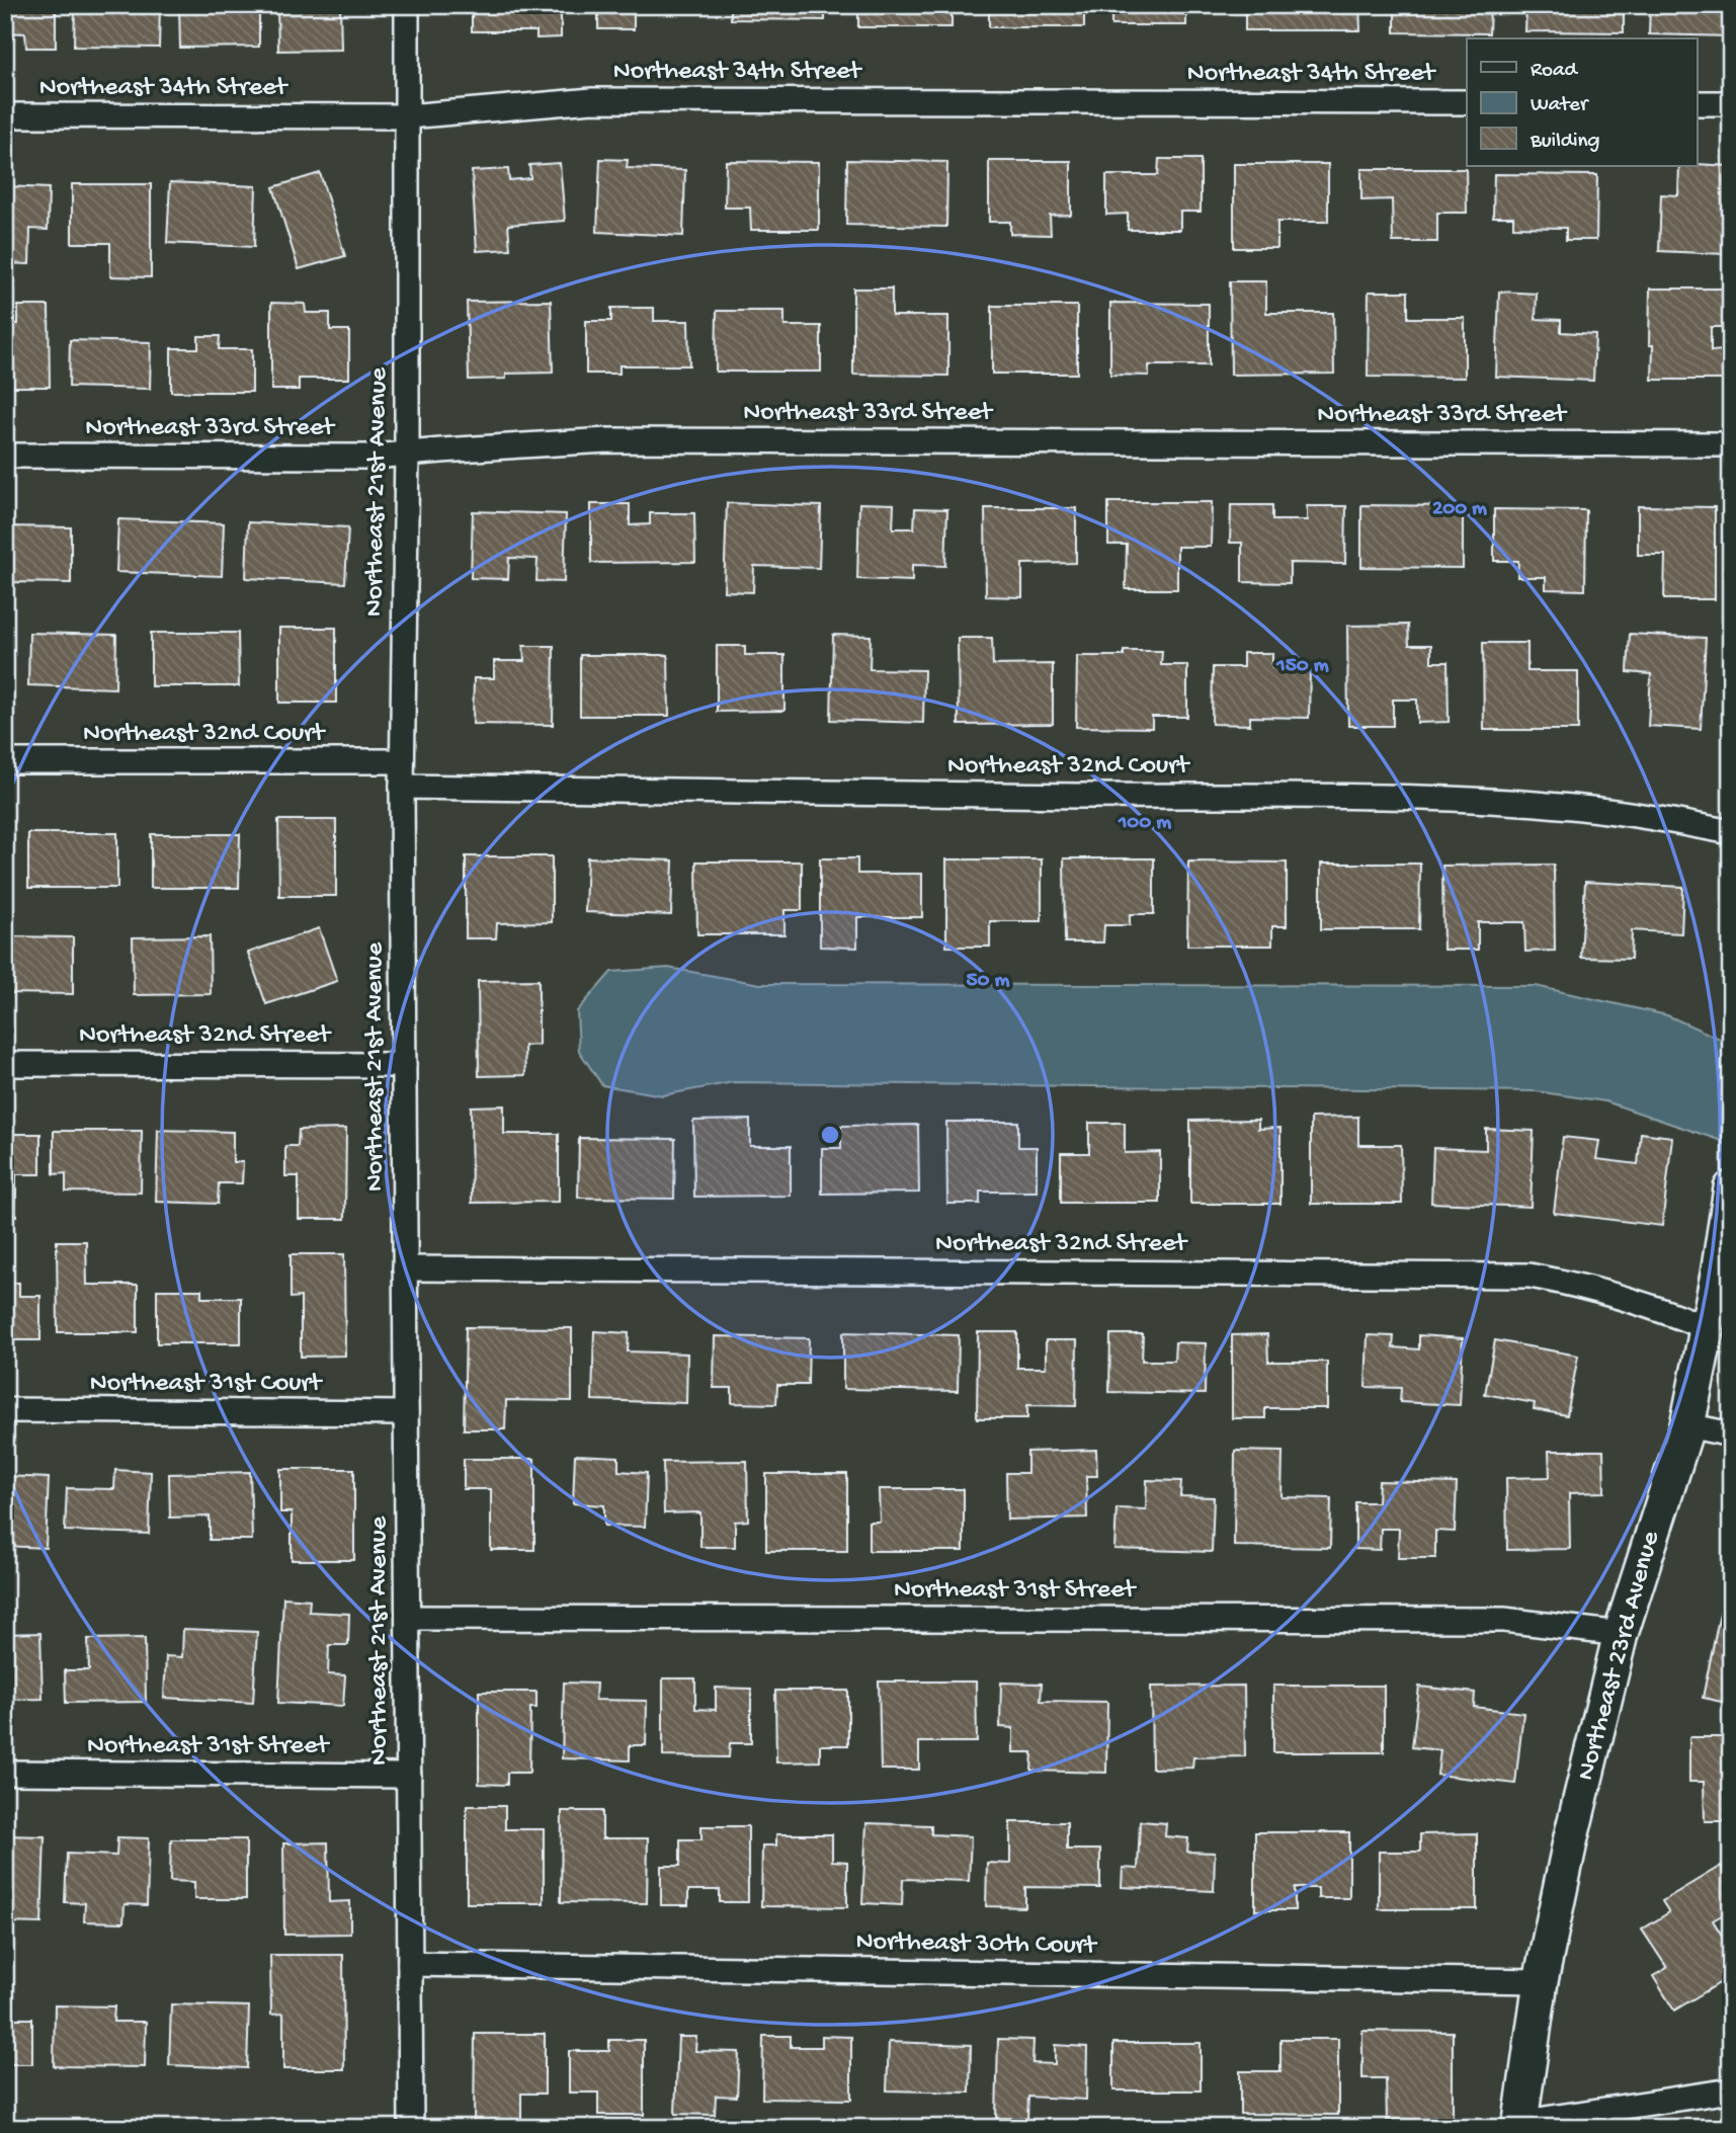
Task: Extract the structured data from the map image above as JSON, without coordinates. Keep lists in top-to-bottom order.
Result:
{
  "streets": {
    "street": [
      "Northeast 34th Street",
      "Northeast 33rd Street",
      "Northeast 21st Avenue",
      "Northeast 32nd Court",
      "Northeast 32nd Street",
      "Northeast 31st Court",
      "Northeast 31st Street",
      "Northeast 23rd Avenue",
      "Northeast 30th Court"
    ]
  },
  "crossings": [
    ["Northeast 34th Street", "Northeast 21st Avenue"],
    ["Northeast 33rd Street", "Northeast 21st Avenue"],
    ["Northeast 21st Avenue", "Northeast 32nd Court"],
    ["Northeast 21st Avenue", "Northeast 32nd Street"],
    ["Northeast 21st Avenue", "Northeast 31st Court"],
    ["Northeast 21st Avenue", "Northeast 31st Street"],
    ["Northeast 21st Avenue", "Northeast 30th Court"],
    ["Northeast 32nd Street", "Northeast 23rd Avenue"],
    ["Northeast 31st Street", "Northeast 23rd Avenue"],
    ["Northeast 23rd Avenue", "Northeast 30th Court"]
  ],
  "legend": ["Road", "Water", "Building"],
  "rings": [
    "200 m",
    "150 m",
    "100 m",
    "50 m"
  ]
}
